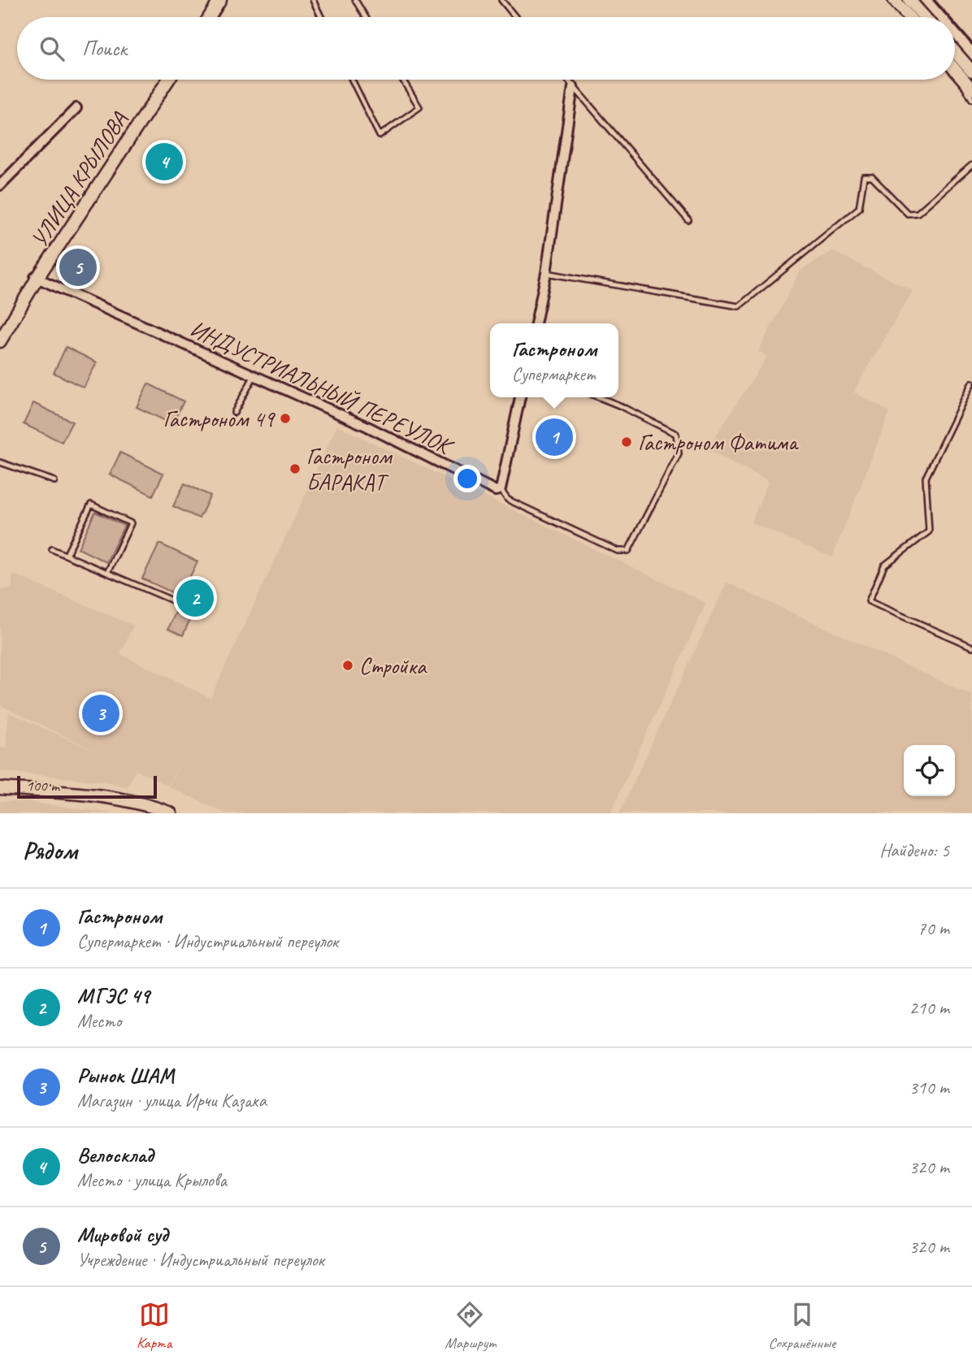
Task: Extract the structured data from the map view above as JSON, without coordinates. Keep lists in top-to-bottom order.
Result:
{
  "streets": {
    "main road": ["УЛИЦА КРЫЛОВА"],
    "street": ["ИНДУСТРИАЛЬНЫЙ ПЕРЕУЛОК"]
  },
  "crossings": [
    ["УЛИЦА КРЫЛОВА", "ИНДУСТРИАЛЬНЫЙ ПЕРЕУЛОК"]
  ],
  "places": [
    "Гастроном 49",
    "Гастроном Фатима",
    "Гастроном БАРАКАТ",
    "Стройка"
  ],
  "scale_bar": "100 m",
  "page": {
    "search": "Поиск",
    "pins": [
      "4",
      "5",
      "1",
      "2",
      "3"
    ],
    "popup": ["Гастроном", "Супермаркет"],
    "scale": "100 m",
    "heading": ["Рядом", "Найдено: 5"],
    "list": [
      {
        "mark": "1",
        "name": "Гастроном",
        "note": "Супермаркет · Индустриальный переулок",
        "value": "70 m"
      },
      {
        "mark": "2",
        "name": "МГЭС 49",
        "note": "Место",
        "value": "210 m"
      },
      {
        "mark": "3",
        "name": "Рынок ШАМ",
        "note": "Магазин · улица Ирчи Казака",
        "value": "310 m"
      },
      {
        "mark": "4",
        "name": "Велосклад",
        "note": "Место · улица Крылова",
        "value": "320 m"
      },
      {
        "mark": "5",
        "name": "Мировой суд",
        "note": "Учреждение · Индустриальный переулок",
        "value": "320 m"
      }
    ],
    "nav": ["Карта", "Маршрут", "Сохранённые"]
  }
}
